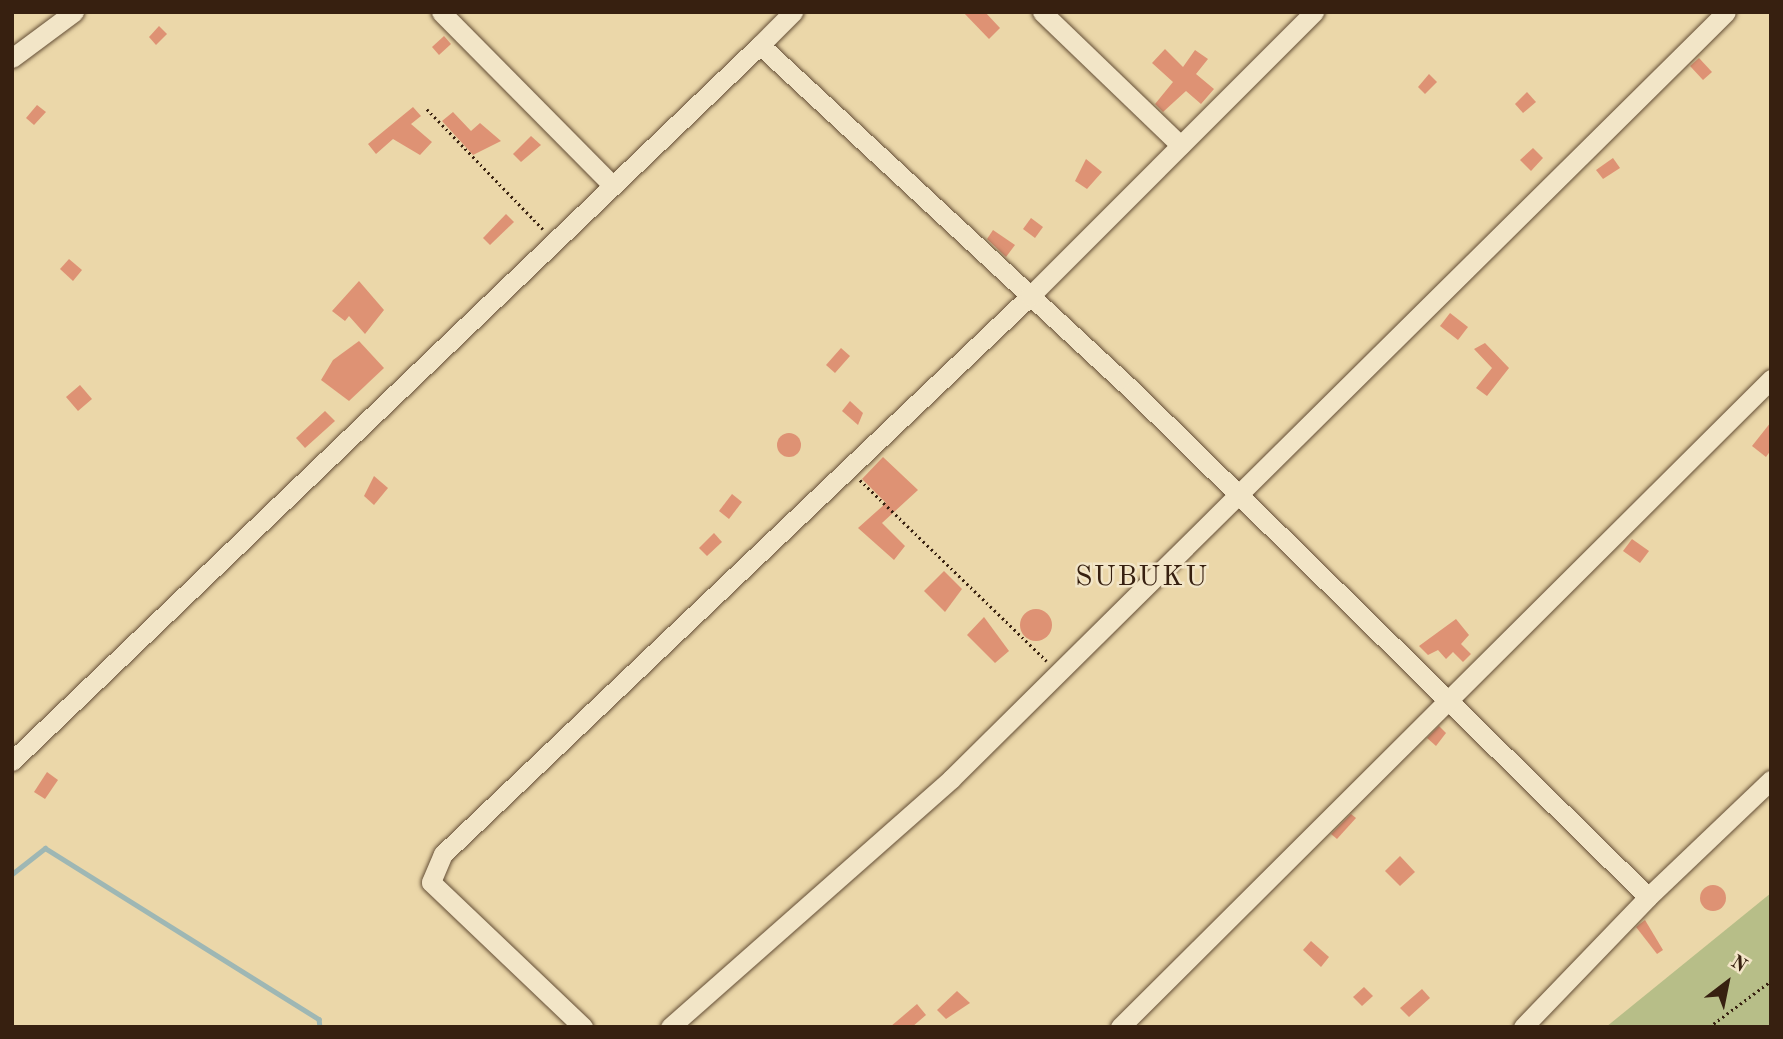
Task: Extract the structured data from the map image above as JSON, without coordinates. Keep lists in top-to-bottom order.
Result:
{
  "districts": ["SUBUKU"],
  "north": "top right"
}
